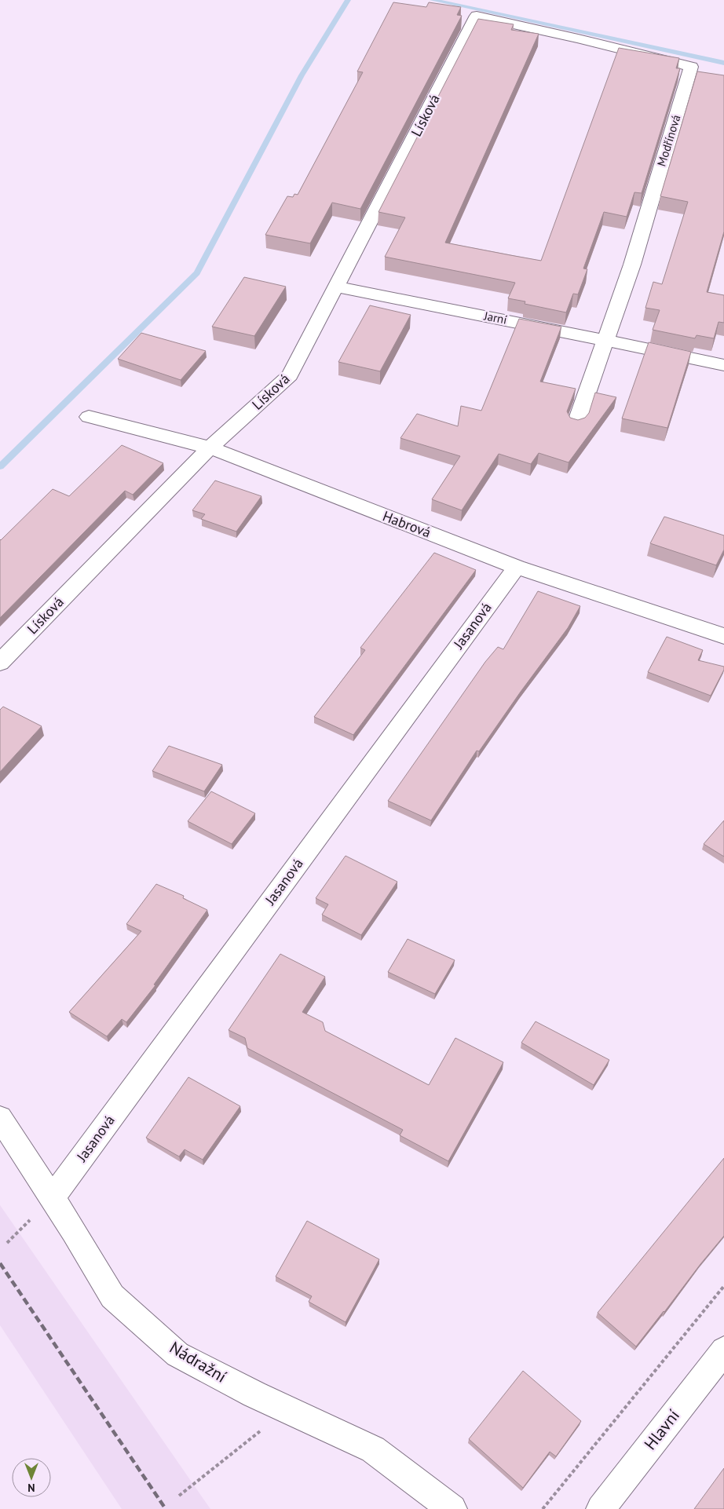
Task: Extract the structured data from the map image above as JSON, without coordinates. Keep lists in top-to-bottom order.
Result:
{
  "streets": {
    "street": [
      "Lísková",
      "Modřínová",
      "Jarní",
      "Habrová",
      "Jasanová",
      "Nádražní",
      "Hlavní"
    ]
  },
  "crossings": [
    ["Lísková", "Modřínová"],
    ["Lísková", "Jarní"],
    ["Lísková", "Habrová"],
    ["Modřínová", "Jarní"],
    ["Habrová", "Jasanová"],
    ["Jasanová", "Nádražní"]
  ],
  "north": "bottom"
}
